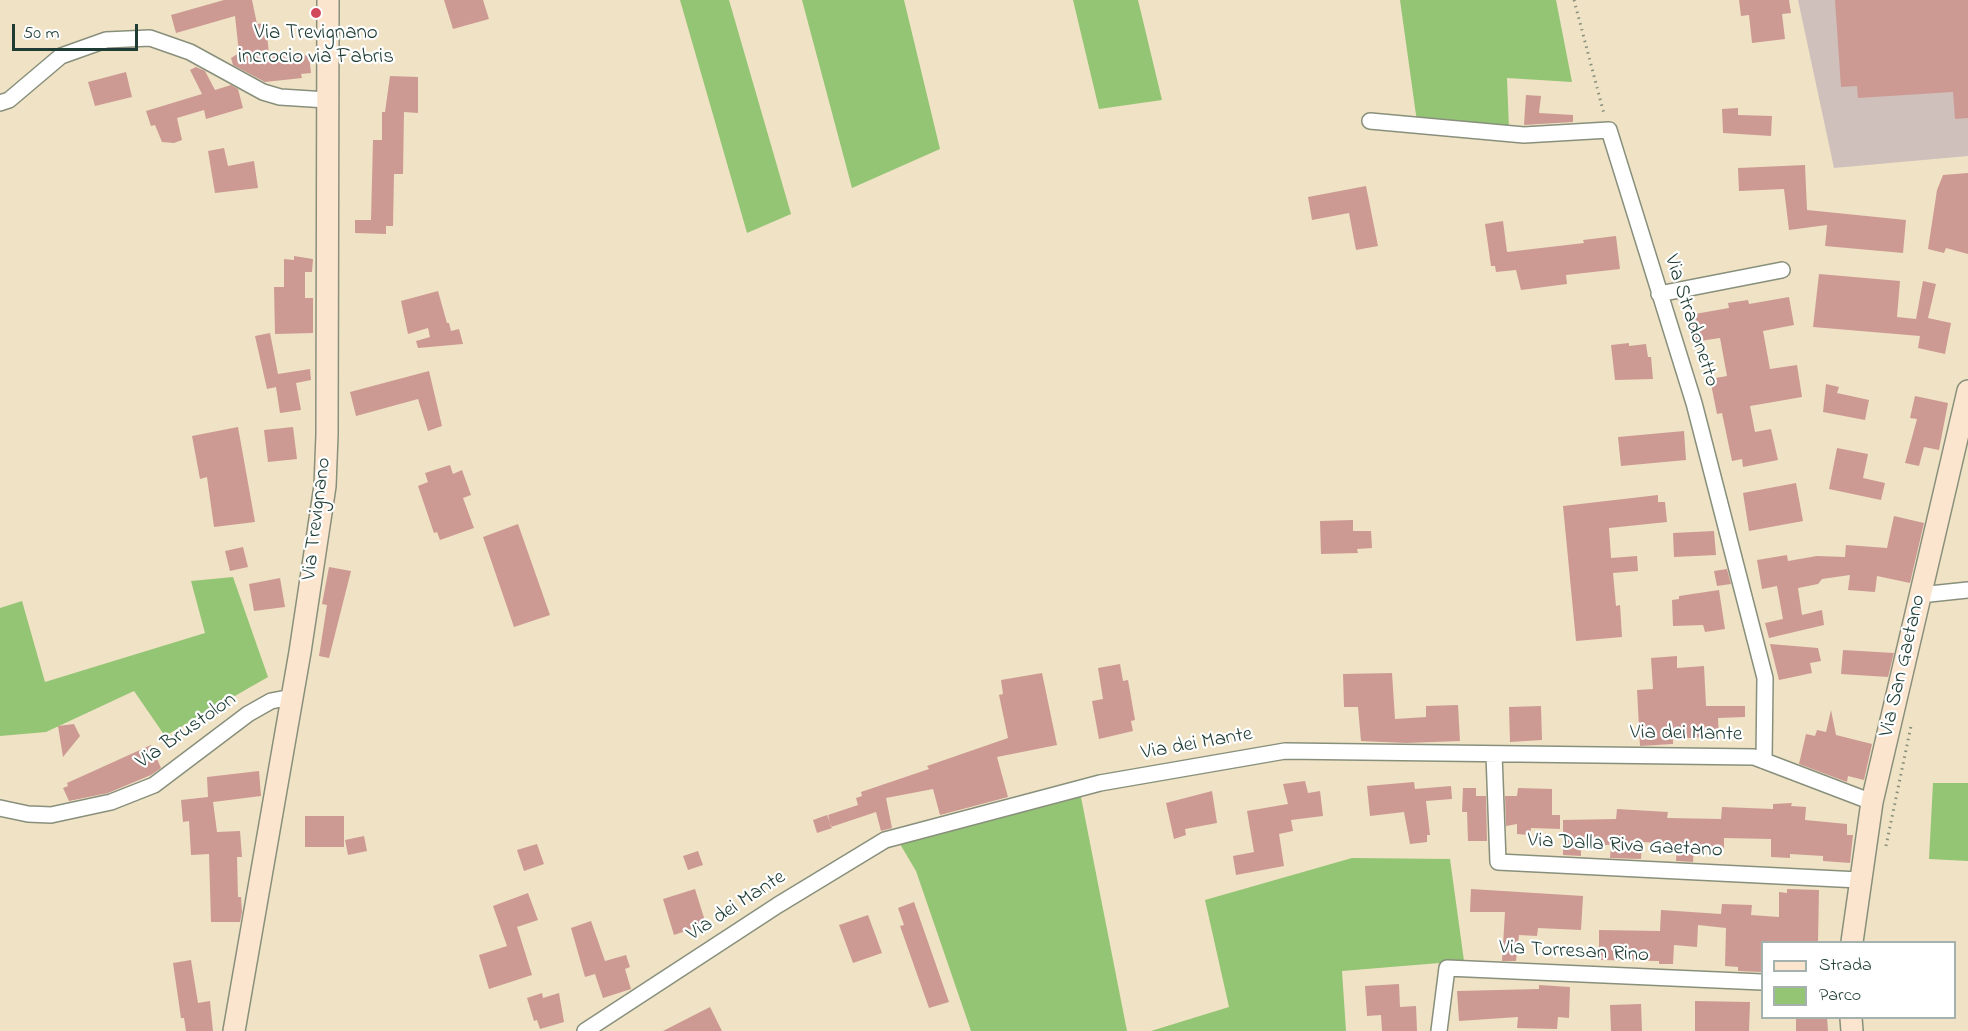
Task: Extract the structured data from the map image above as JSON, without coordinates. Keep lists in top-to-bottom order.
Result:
{
  "streets": {
    "main road": ["Via Trevignano", "Via San Gaetano"],
    "street": [
      "Via Stradonetto",
      "Via Brustolon",
      "Via dei Mante",
      "Via Dalla Riva Gaetano",
      "Via Torresan Rino"
    ]
  },
  "crossings": [
    ["Via Stradonetto", "Via dei Mante"],
    ["Via Trevignano", "Via Brustolon"],
    ["Via San Gaetano", "Via dei Mante"],
    ["Via San Gaetano", "Via Dalla Riva Gaetano"],
    ["Via dei Mante", "Via Dalla Riva Gaetano"]
  ],
  "places": ["Via Trevignano incrocio via Fabris"],
  "legend": ["Strada", "Parco"],
  "scale_bar": "50 m"
}
